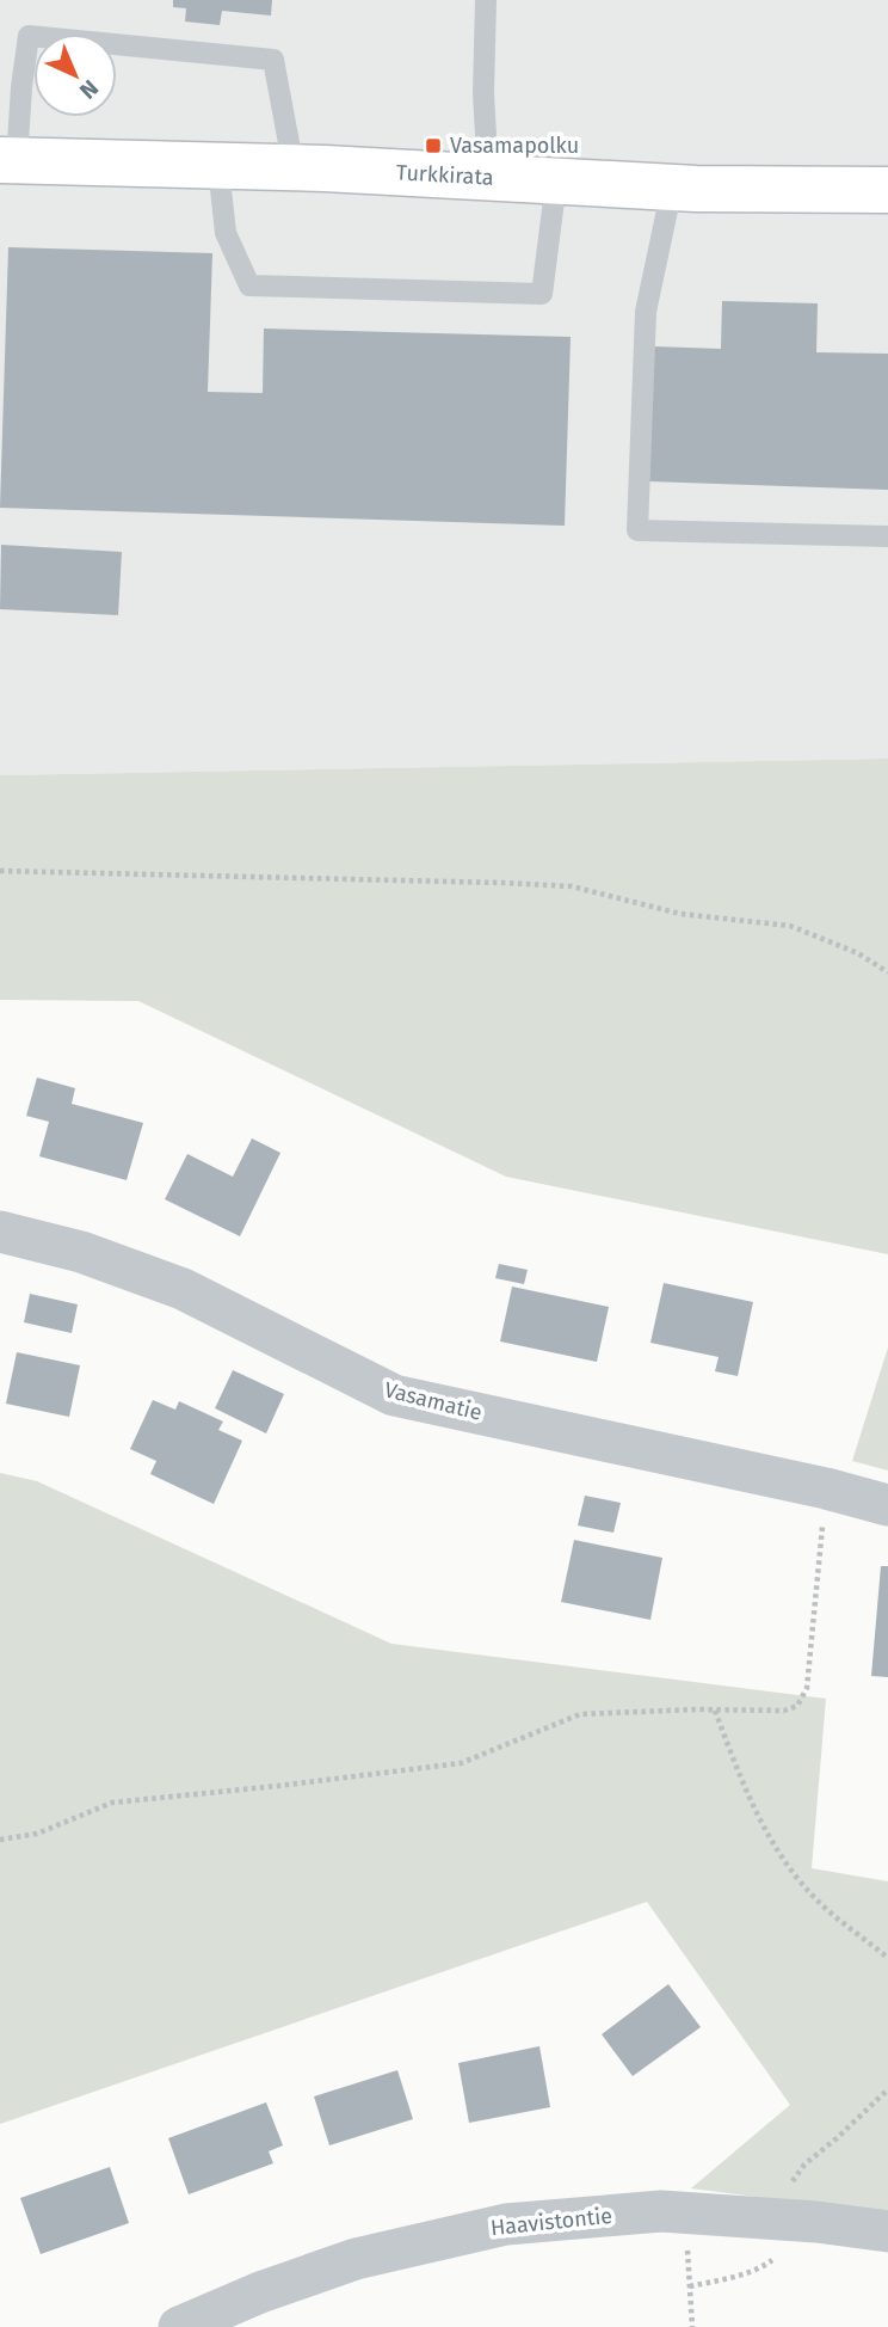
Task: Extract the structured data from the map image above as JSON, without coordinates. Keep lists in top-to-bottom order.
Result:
{
  "streets": {
    "main road": ["Turkkirata"],
    "street": ["Vasamatie", "Haavistontie"]
  },
  "places": {
    "transit": ["Vasamapolku"]
  },
  "north": "bottom right"
}
